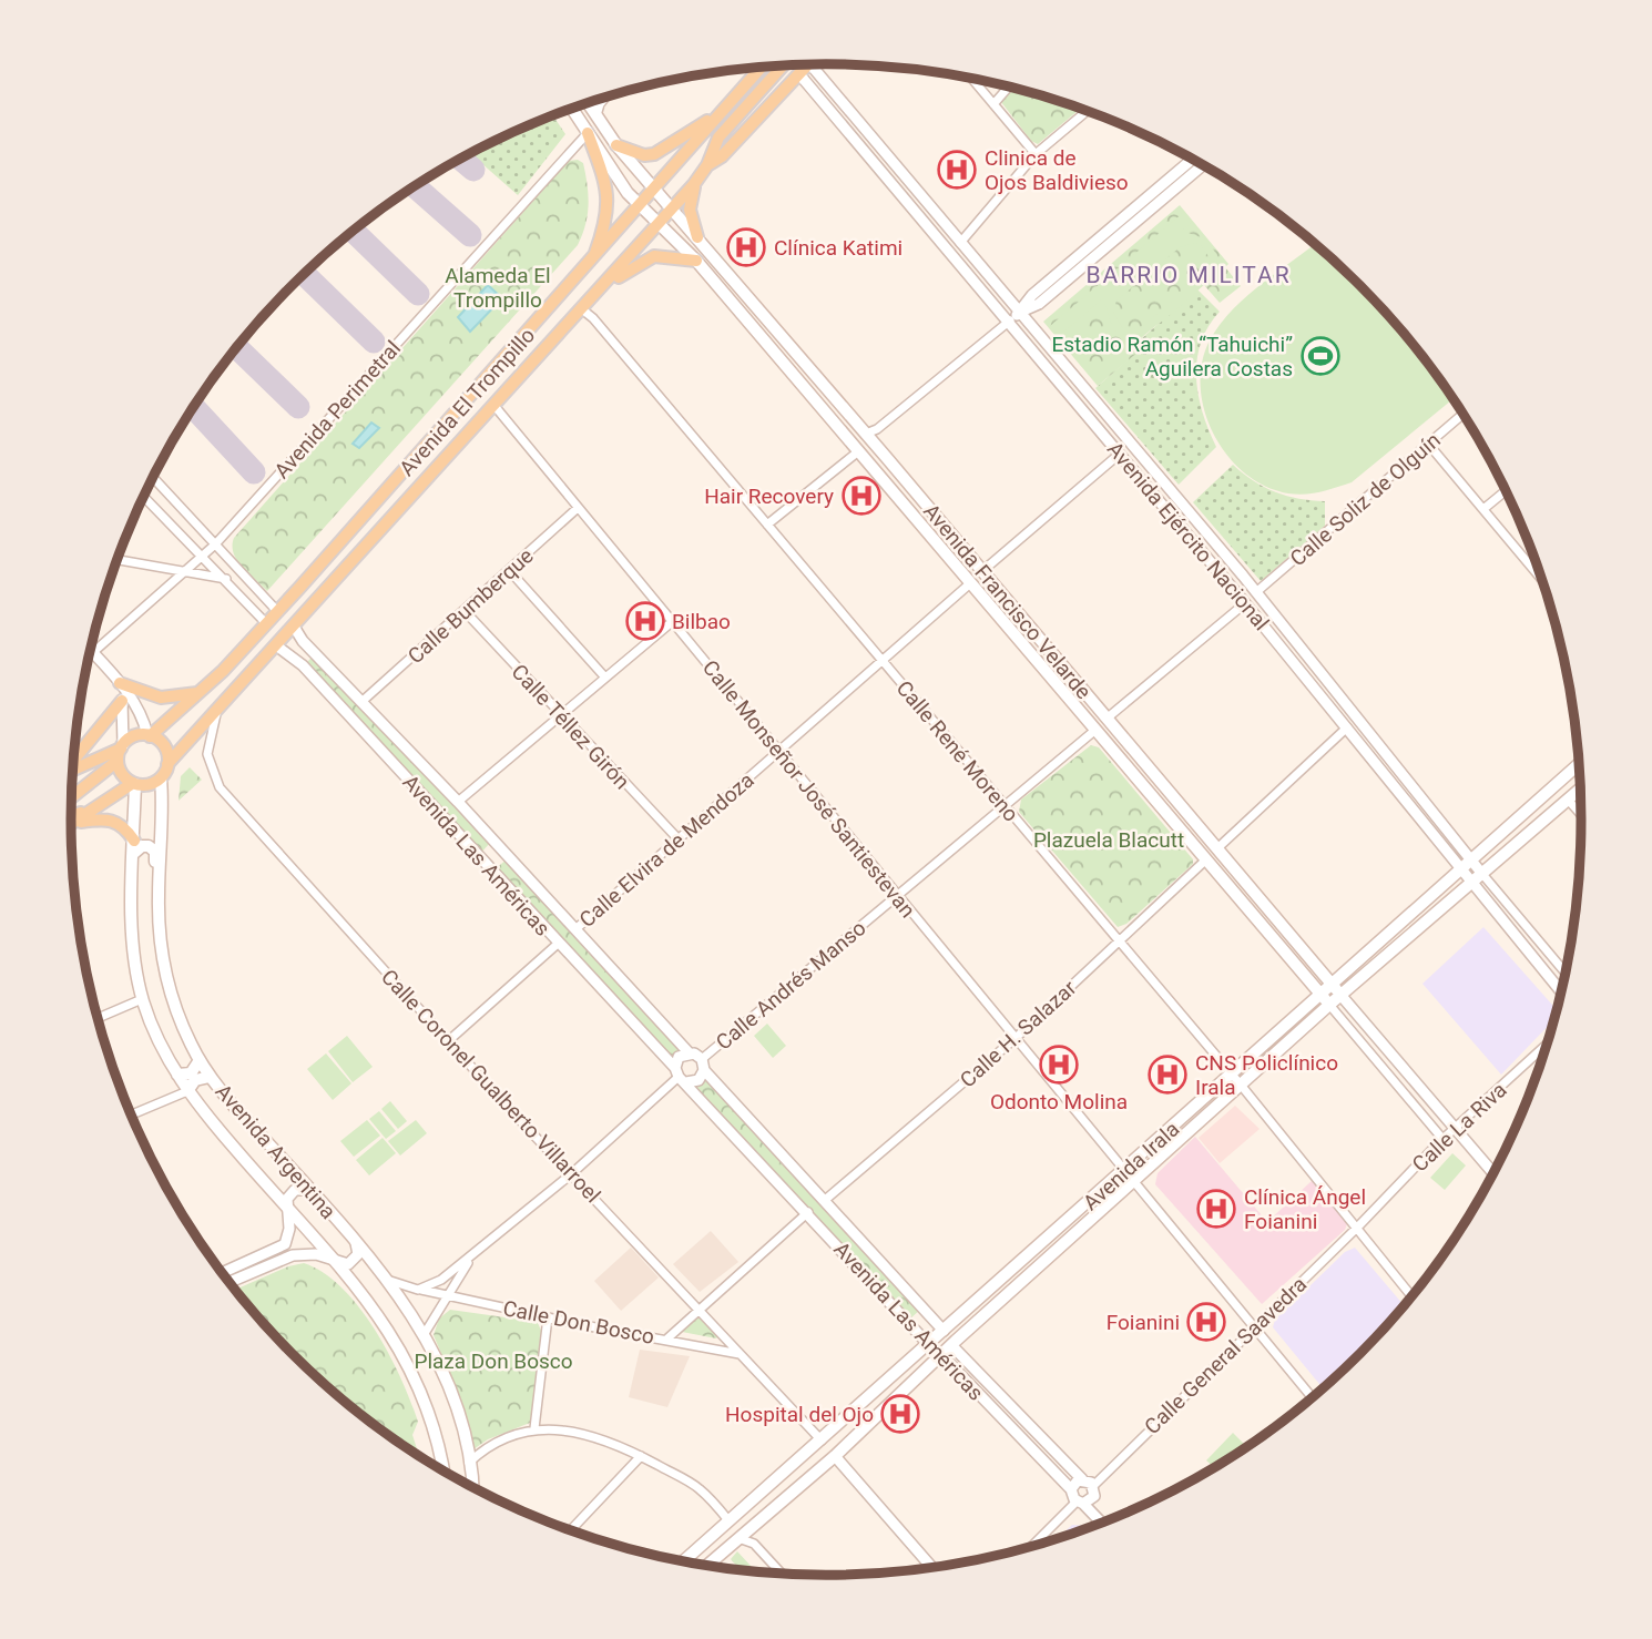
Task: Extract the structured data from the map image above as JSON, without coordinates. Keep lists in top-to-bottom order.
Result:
{
  "streets": {
    "main road": [
      "Avenida El Trompillo",
      "Avenida Francisco Velarde",
      "Avenida Las Américas",
      "Avenida Argentina",
      "Avenida Irala"
    ],
    "street": [
      "Avenida Perimetral",
      "Calle Soliz de Olguín",
      "Avenida Ejército Nacional",
      "Calle Bumberque",
      "Calle Téllez Girón",
      "Calle René Moreno",
      "Calle Monseñor José Santiestevan",
      "Calle Elvira de Mendoza",
      "Calle Andrés Manso",
      "Calle H. Salazar",
      "Calle Coronel Gualberto Villarroel",
      "Calle La Riva",
      "Calle Don Bosco",
      "Calle General Saavedra"
    ]
  },
  "crossings": [
    ["Avenida El Trompillo", "Avenida Ejército Nacional"],
    ["Avenida El Trompillo", "Avenida Francisco Velarde"],
    ["Avenida El Trompillo", "Calle René Moreno"],
    ["Avenida El Trompillo", "Calle Monseñor José Santiestevan"],
    ["Avenida El Trompillo", "Avenida Las Américas"],
    ["Avenida El Trompillo", "Calle Coronel Gualberto Villarroel"],
    ["Avenida El Trompillo", "Avenida Argentina"],
    ["Avenida Perimetral", "Avenida Francisco Velarde"],
    ["Calle Soliz de Olguín", "Avenida Ejército Nacional"],
    ["Avenida Ejército Nacional", "Avenida Irala"],
    ["Avenida Francisco Velarde", "Calle Elvira de Mendoza"],
    ["Avenida Francisco Velarde", "Calle Andrés Manso"],
    ["Avenida Francisco Velarde", "Calle H. Salazar"],
    ["Avenida Francisco Velarde", "Avenida Irala"],
    ["Calle Bumberque", "Calle Téllez Girón"],
    ["Calle Bumberque", "Calle Monseñor José Santiestevan"],
    ["Calle Bumberque", "Avenida Las Américas"],
    ["Calle Téllez Girón", "Calle Elvira de Mendoza"],
    ["Calle René Moreno", "Calle Elvira de Mendoza"],
    ["Calle René Moreno", "Calle Andrés Manso"],
    ["Calle René Moreno", "Calle H. Salazar"],
    ["Calle René Moreno", "Calle La Riva"],
    ["Calle René Moreno", "Avenida Irala"],
    ["Calle René Moreno", "Calle General Saavedra"],
    ["Calle Monseñor José Santiestevan", "Calle Elvira de Mendoza"],
    ["Calle Monseñor José Santiestevan", "Calle Andrés Manso"],
    ["Calle Monseñor José Santiestevan", "Calle H. Salazar"],
    ["Calle Monseñor José Santiestevan", "Avenida Irala"],
    ["Calle Monseñor José Santiestevan", "Calle General Saavedra"],
    ["Calle Elvira de Mendoza", "Avenida Las Américas"],
    ["Avenida Las Américas", "Calle Andrés Manso"],
    ["Avenida Las Américas", "Calle H. Salazar"],
    ["Avenida Las Américas", "Avenida Irala"],
    ["Avenida Las Américas", "Calle General Saavedra"],
    ["Calle Coronel Gualberto Villarroel", "Avenida Irala"],
    ["Calle Coronel Gualberto Villarroel", "Calle Don Bosco"],
    ["Calle La Riva", "Calle General Saavedra"]
  ],
  "districts": ["BARRIO MILITAR"],
  "parks": ["Alameda El Trompillo", "Plazuela Blacutt", "Plaza Don Bosco"],
  "places": {
    "hospital": [
      "Clinica de Ojos Baldivieso",
      "Clínica Katimi",
      "Hair Recovery",
      "Bilbao",
      "Odonto Molina",
      "CNS Policlínico Irala",
      "Clínica Ángel Foianini",
      "Foianini",
      "Hospital del Ojo"
    ],
    "sports": ["Estadio Ramón “Tahuichi” Aguilera Costas"]
  }
}
